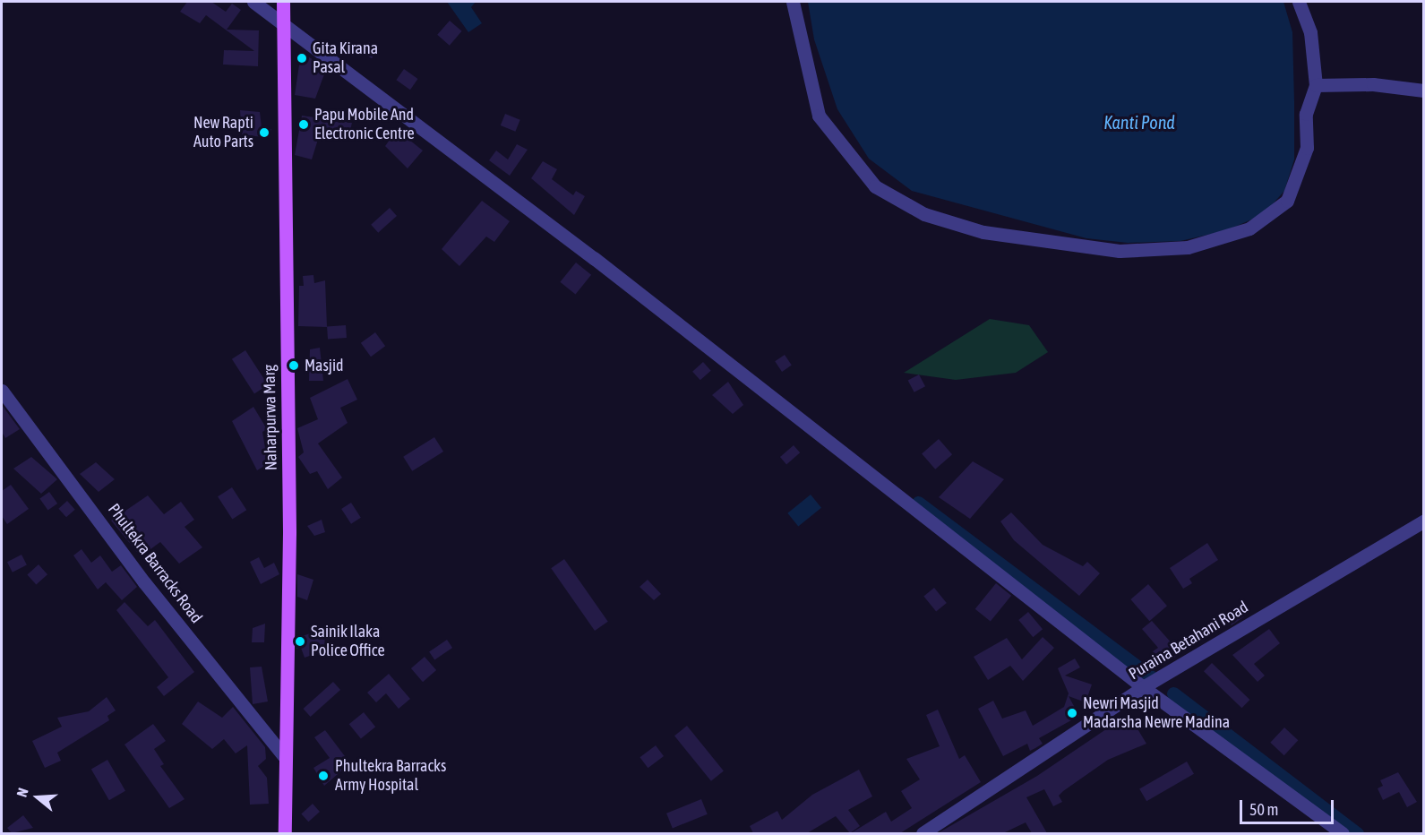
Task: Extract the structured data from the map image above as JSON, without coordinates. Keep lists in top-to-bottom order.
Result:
{
  "streets": {
    "main road": ["Naharpurwa Marg"],
    "street": ["Phultekra Barracks Road", "Puraina Betahani Road"]
  },
  "crossings": [
    ["Naharpurwa Marg", "Phultekra Barracks Road"]
  ],
  "water": ["Kanti Pond"],
  "places": [
    "Gita Kirana Pasal",
    "Papu Mobile And Electronic Centre",
    "New Rapti Auto Parts",
    "Masjid",
    "Sainik Ilaka Police Office",
    "Newri Masjid Madarsha Newre Madina",
    "Phultekra Barracks Army Hospital"
  ],
  "scale_bar": "50 m",
  "north": "left"
}
